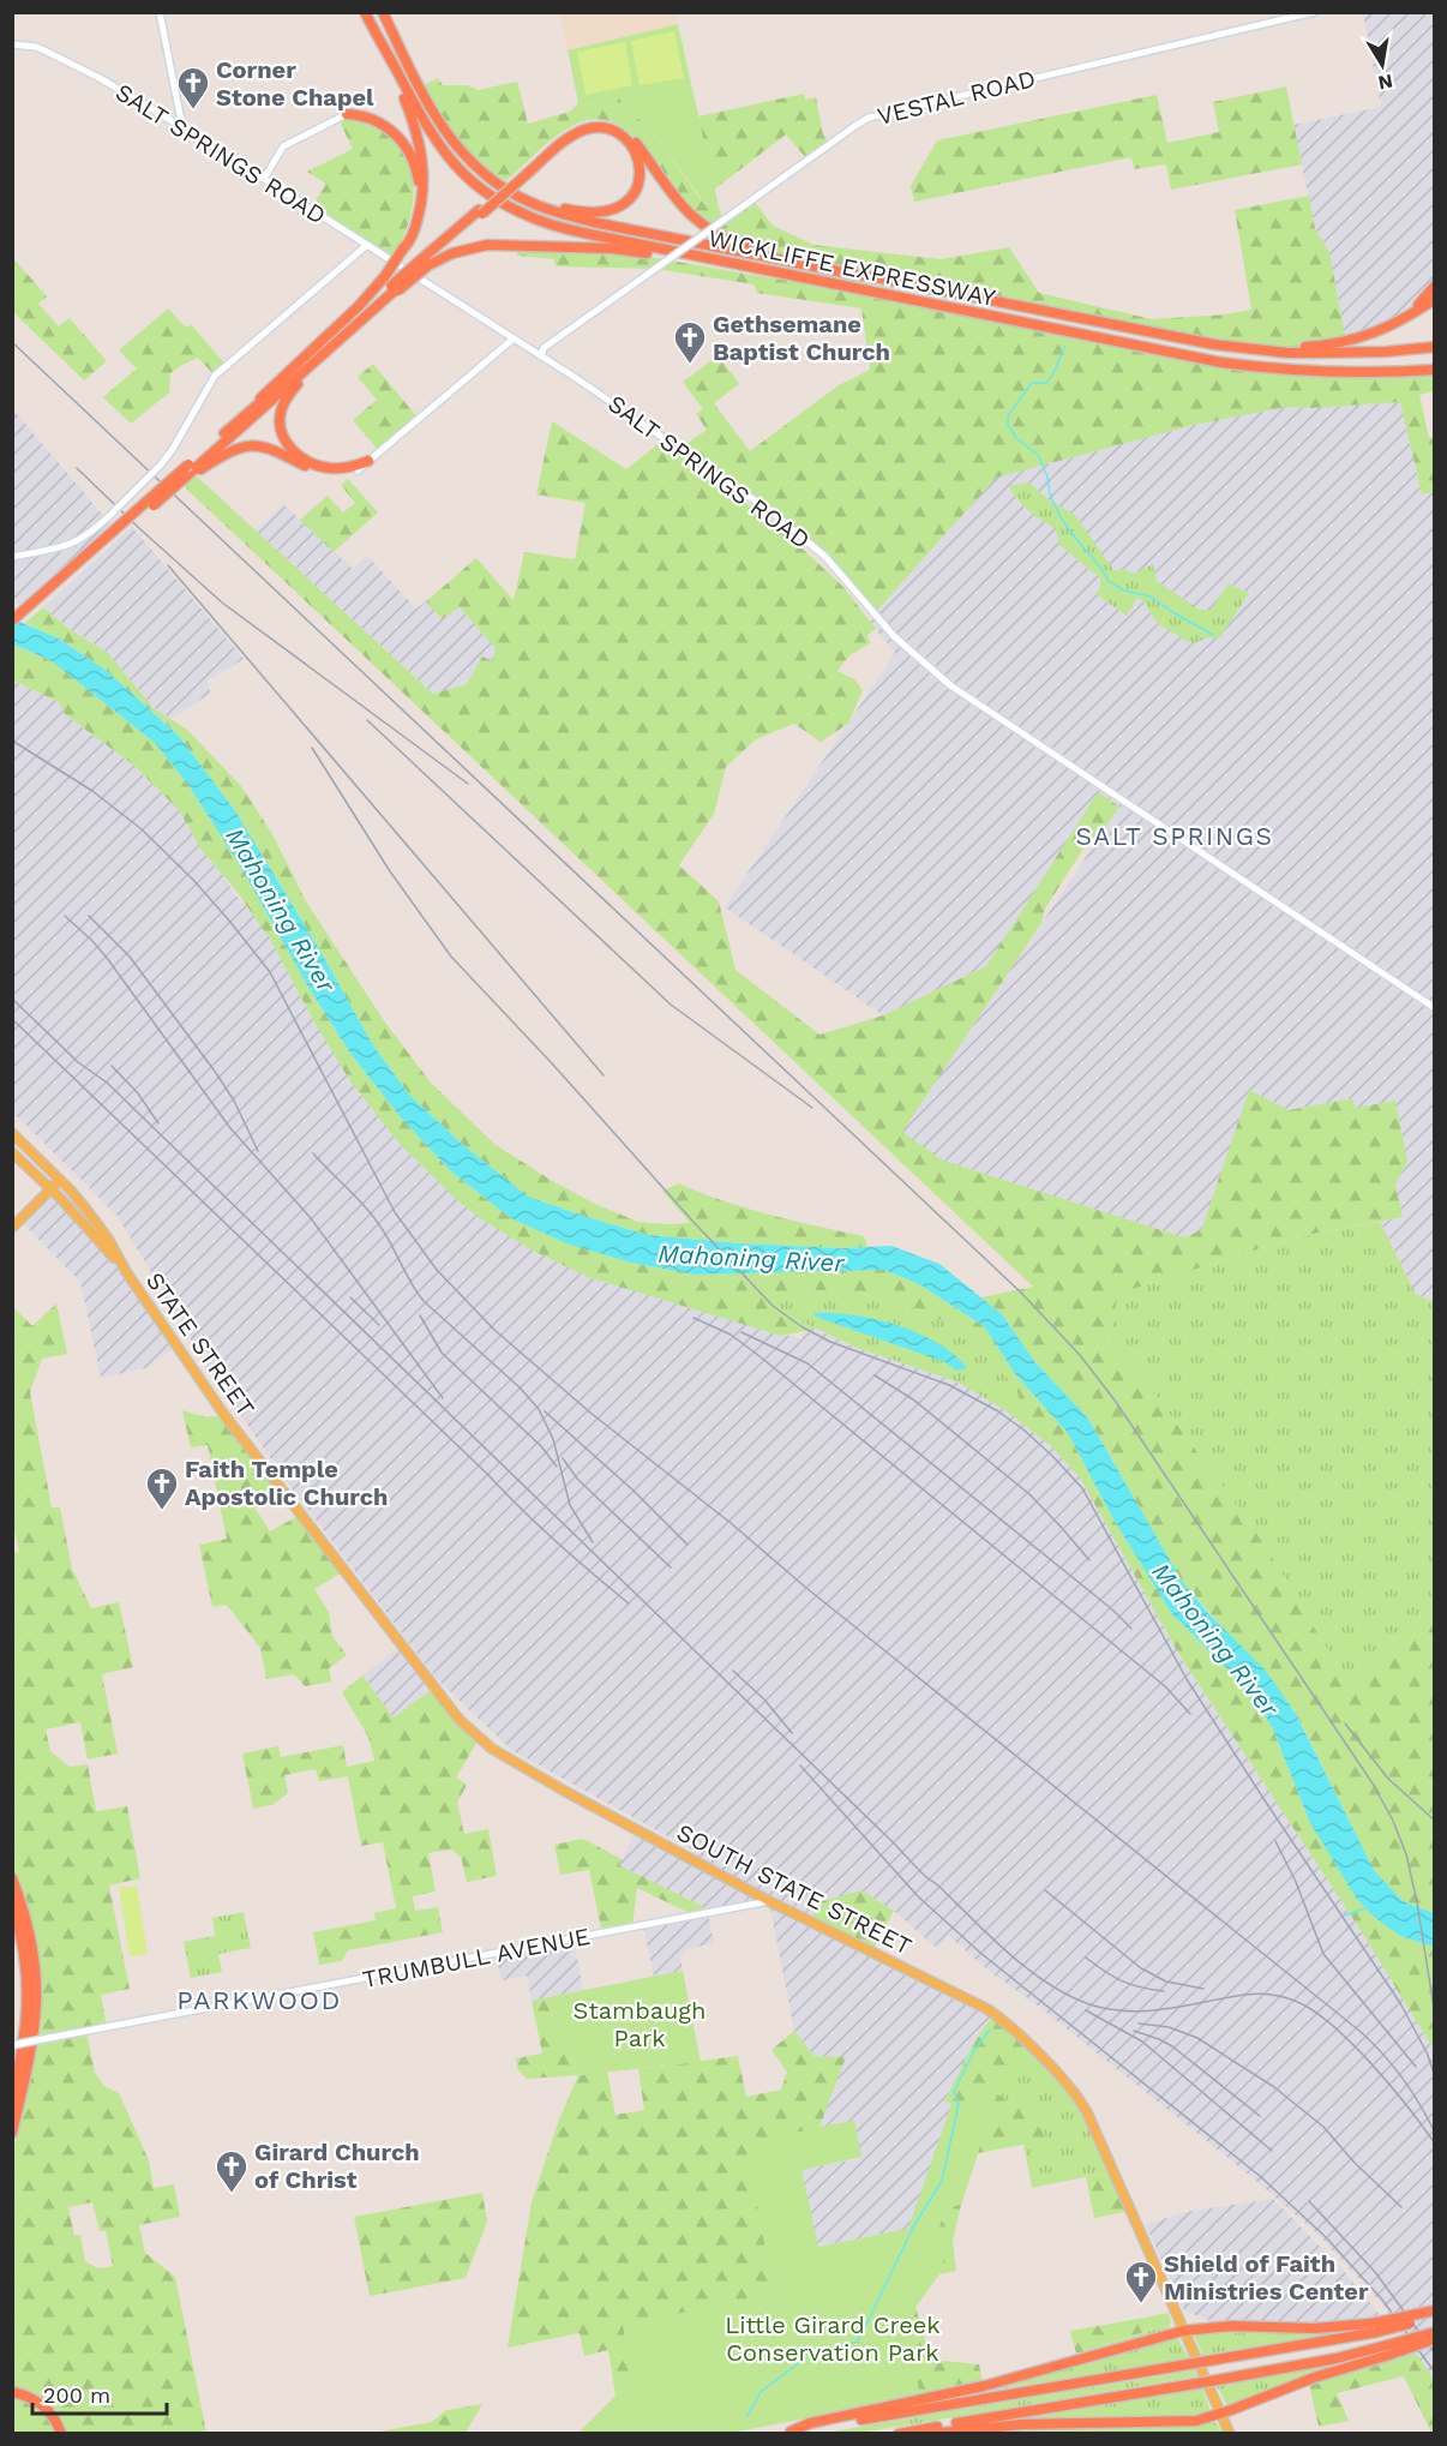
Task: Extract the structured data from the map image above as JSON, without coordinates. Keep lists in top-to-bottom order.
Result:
{
  "streets": {
    "highway": ["WICKLIFFE EXPRESSWAY"],
    "main road": ["STATE STREET", "SOUTH STATE STREET"],
    "street": ["VESTAL ROAD", "SALT SPRINGS ROAD", "TRUMBULL AVENUE"]
  },
  "crossings": [
    ["VESTAL ROAD", "SALT SPRINGS ROAD"],
    ["STATE STREET", "SOUTH STATE STREET"],
    ["SOUTH STATE STREET", "TRUMBULL AVENUE"]
  ],
  "districts": ["SALT SPRINGS", "PARKWOOD"],
  "water": ["Mahoning River"],
  "parks": ["Stambaugh Park", "Little Girard Creek Conservation Park"],
  "places": {
    "church": [
      "Corner Stone Chapel",
      "Gethsemane Baptist Church",
      "Faith Temple Apostolic Church",
      "Girard Church of Christ",
      "Shield of Faith Ministries Center"
    ]
  },
  "scale_bar": "200 m",
  "north": "bottom"
}
